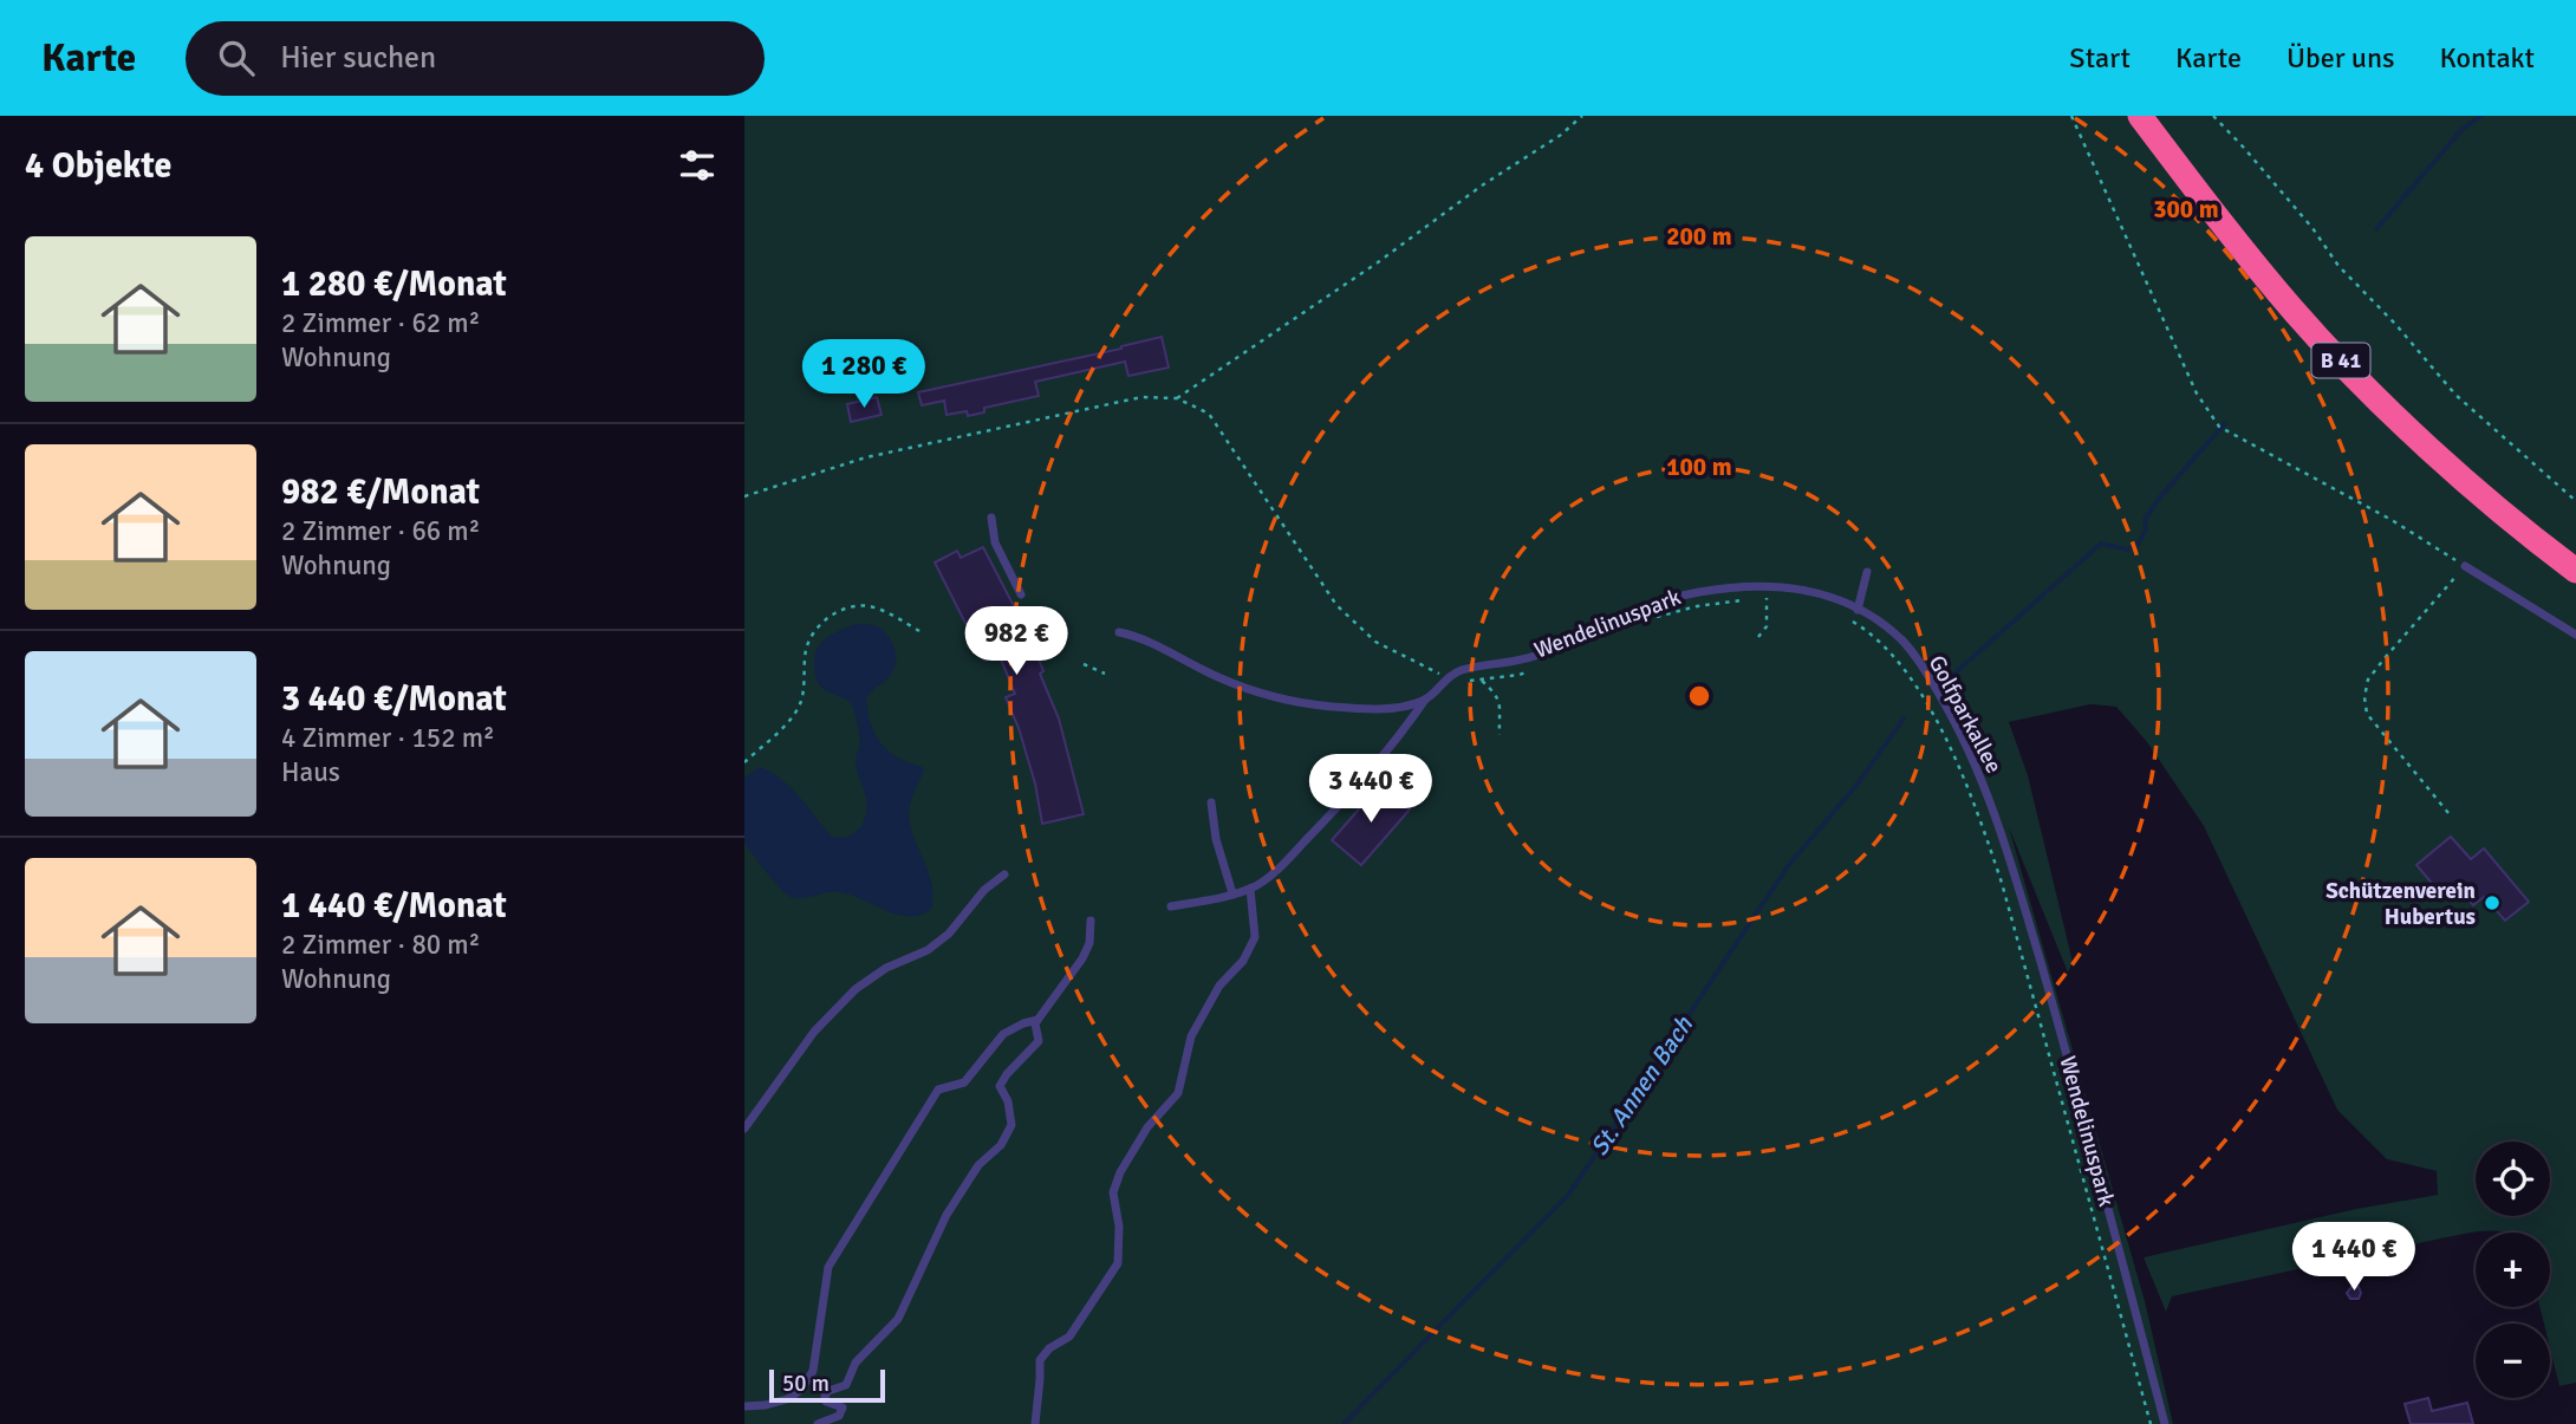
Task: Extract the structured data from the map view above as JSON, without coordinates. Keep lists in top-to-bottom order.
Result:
{
  "streets": {
    "highway": ["B 41"],
    "lane": ["Golfparkallee"],
    "path": ["Wendelinuspark"]
  },
  "crossings": [
    ["Wendelinuspark", "Golfparkallee"]
  ],
  "water": ["St. Annen Bach"],
  "places": ["Schützenverein Hubertus"],
  "scale_bar": "50 m",
  "page": {
    "header": "Karte",
    "search": "Hier suchen",
    "nav": [
      "Start",
      "Karte",
      "Über uns",
      "Kontakt"
    ],
    "heading": "4 Objekte",
    "list": [
      {
        "name": "1 280 €/Monat",
        "note": "2 Zimmer · 62 m² · Wohnung"
      },
      {
        "name": "982 €/Monat",
        "note": "2 Zimmer · 66 m² · Wohnung"
      },
      {
        "name": "3 440 €/Monat",
        "note": "4 Zimmer · 152 m² · Haus"
      },
      {
        "name": "1 440 €/Monat",
        "note": "2 Zimmer · 80 m² · Wohnung"
      }
    ],
    "price": [
      "1 280 €",
      "982 €",
      "3 440 €",
      "1 440 €"
    ],
    "map_buttons": ["+", "−"],
    "scale": "50 m"
  },
  "rings": ["300 m", "200 m", "100 m"]
}
